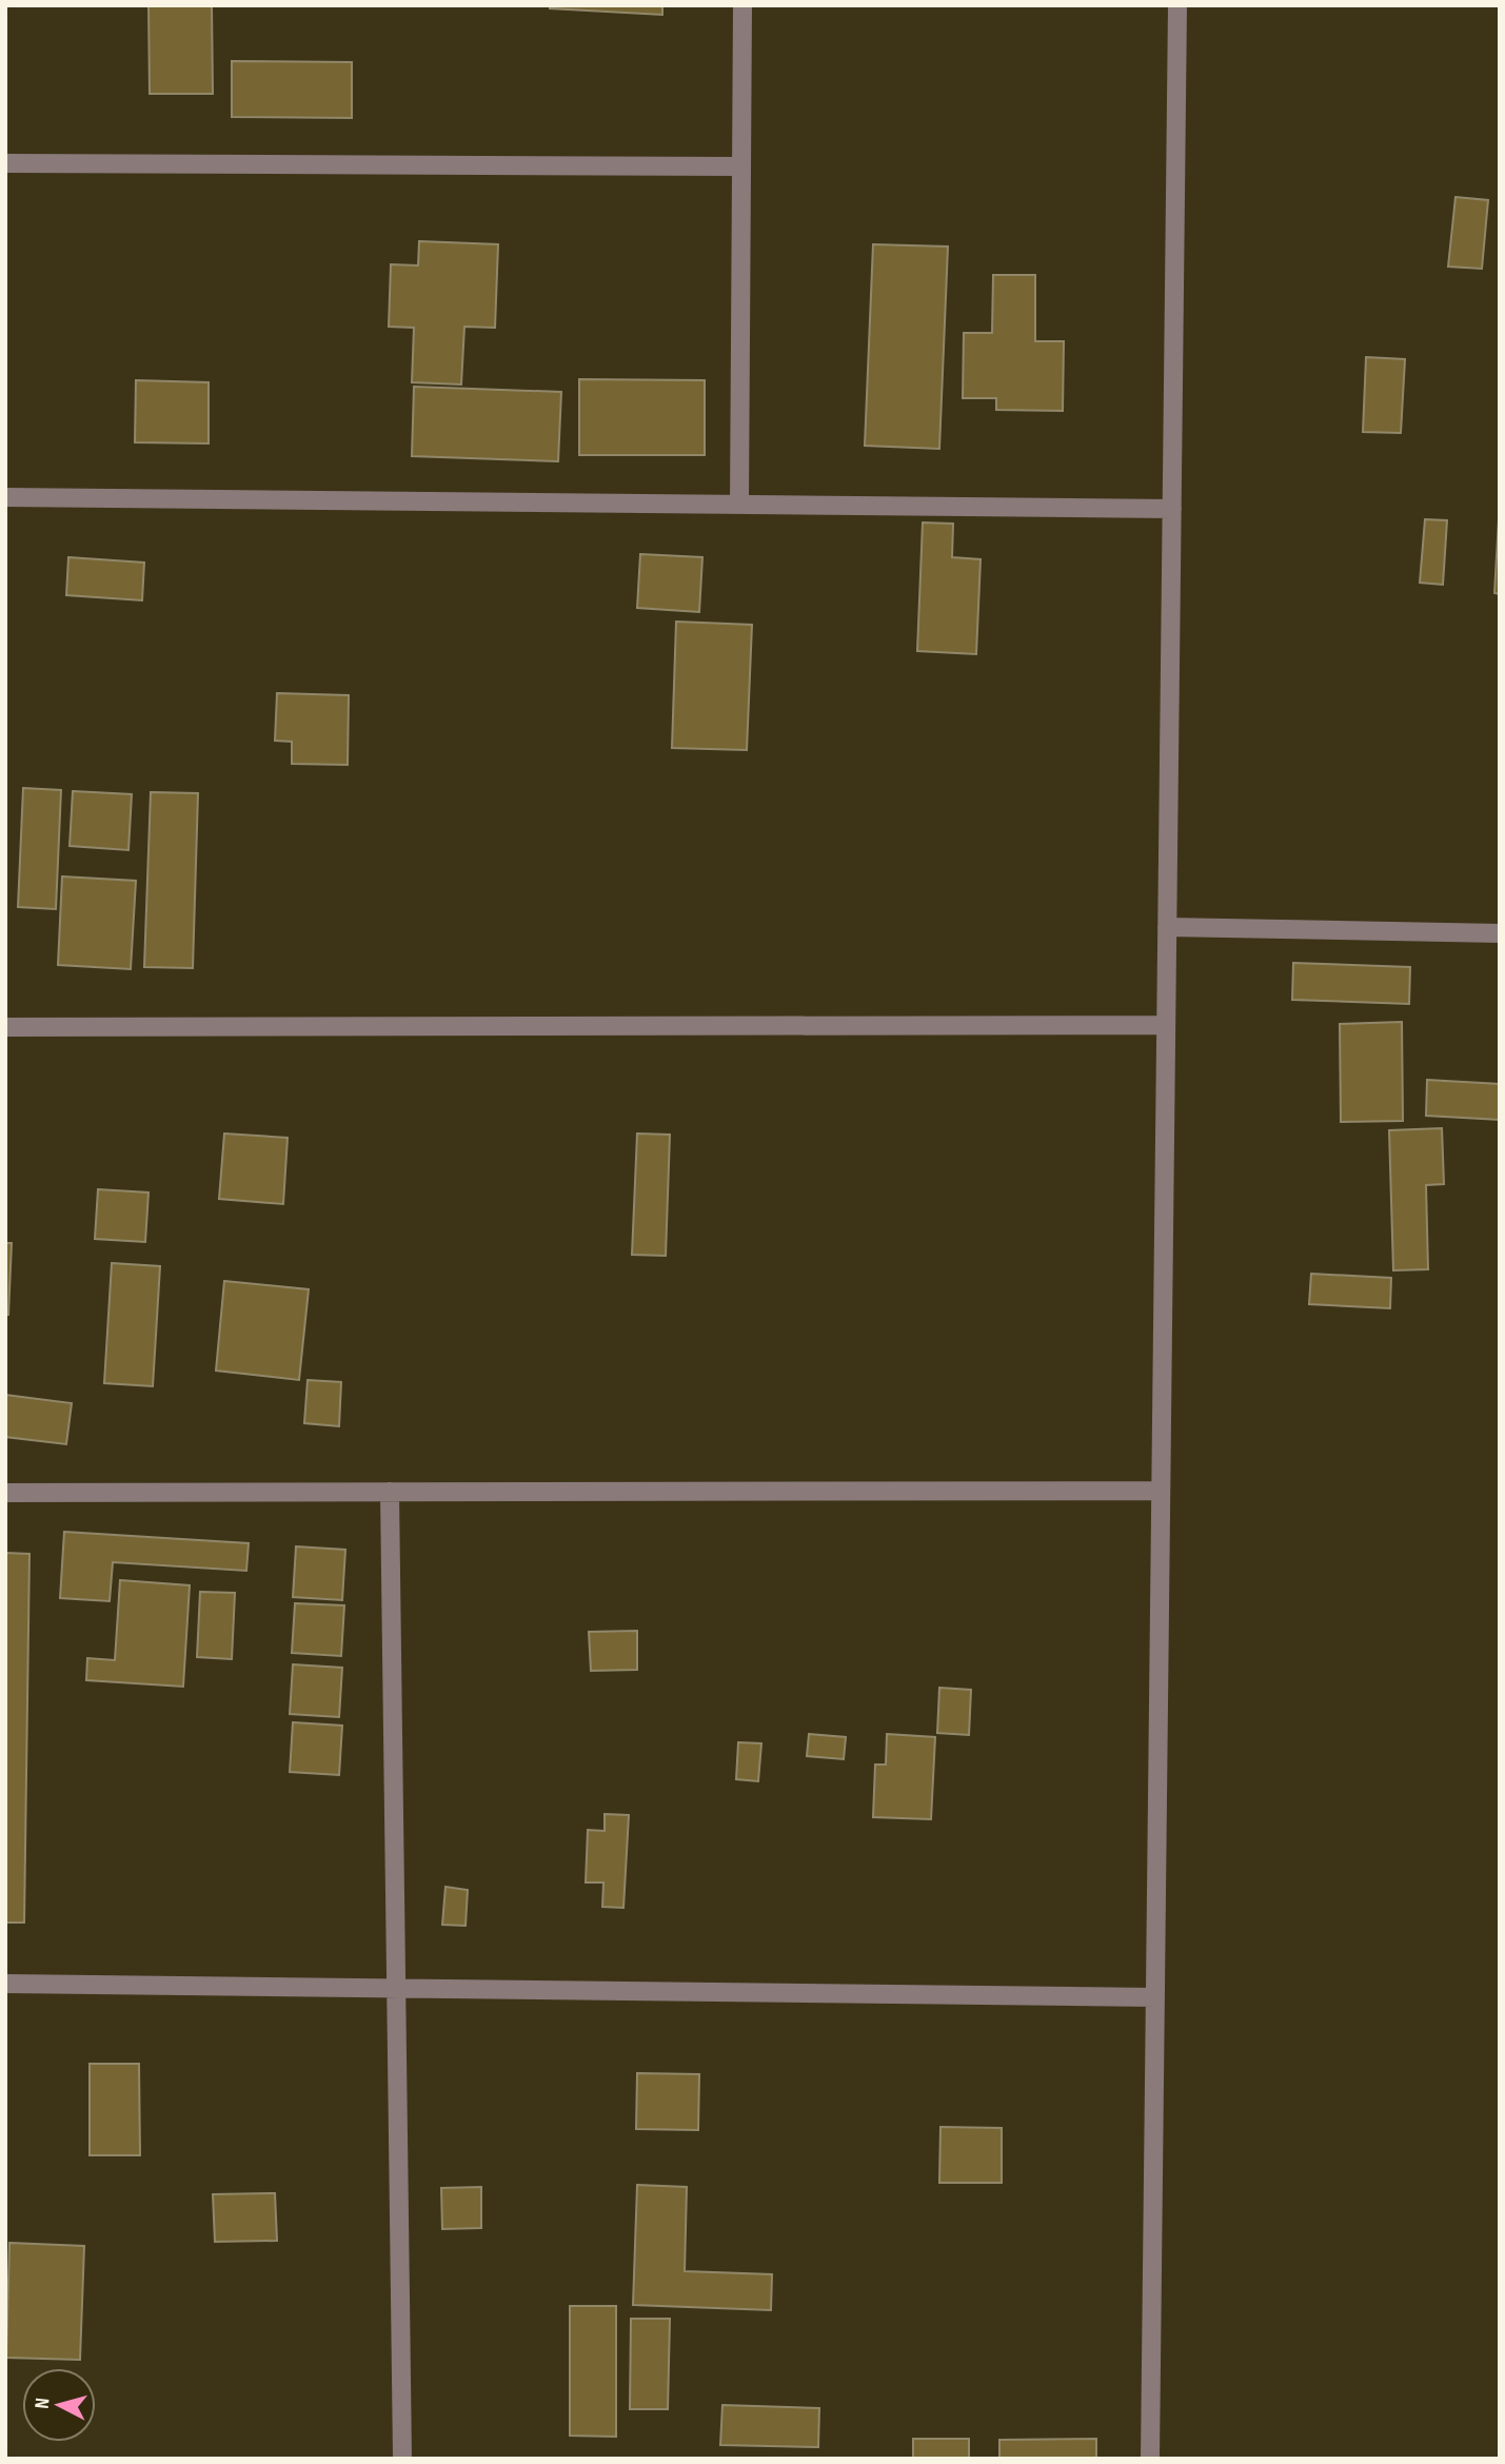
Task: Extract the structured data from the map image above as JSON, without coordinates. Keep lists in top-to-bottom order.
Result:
{
  "north": "left"
}
